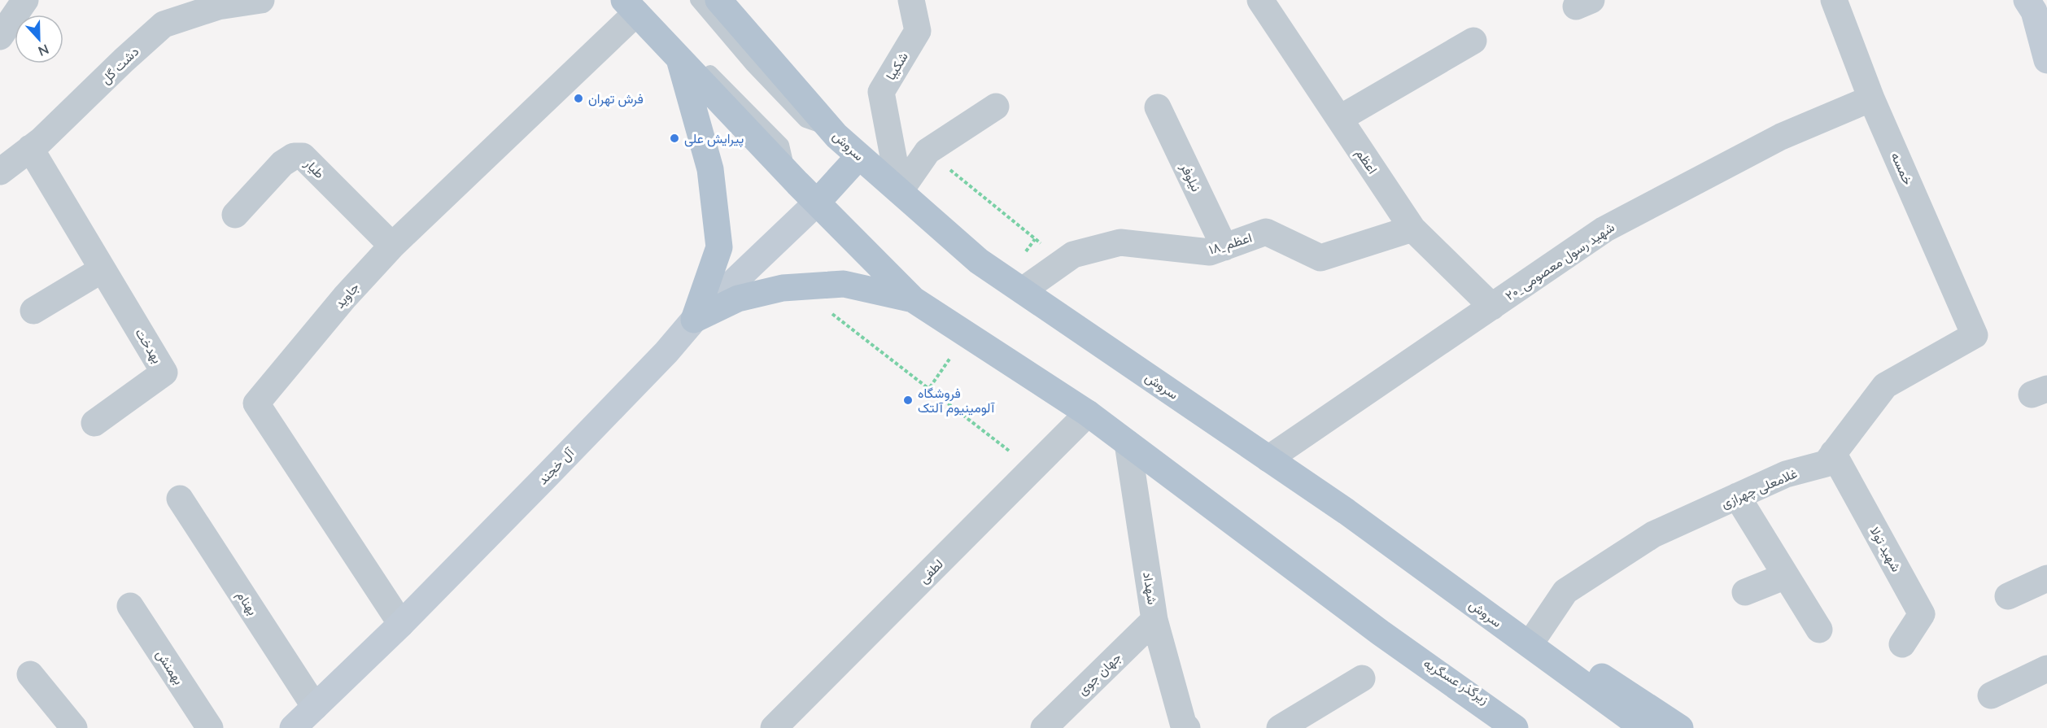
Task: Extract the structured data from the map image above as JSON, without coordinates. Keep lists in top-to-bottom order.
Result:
{
  "streets": {
    "main road": ["سروش", "زیرگذر عسگریه"],
    "street": [
      "دشت گل",
      "شکیبا",
      "اعظم",
      "طیار",
      "خمسه",
      "نیلوفر",
      "۱۸_اعظم",
      "۲۰_شهید رسول معصومی",
      "جاوید",
      "بهدخت",
      "آل خجند",
      "غلامعلی چهرازی",
      "شهید تولا",
      "لطفی",
      "شهداد",
      "بهنام",
      "بهمنش",
      "جهان جوی"
    ]
  },
  "crossings": [
    ["دشت گل", "بهدخت"],
    ["شکیبا", "سروش"],
    ["سروش", "۱۸_اعظم"],
    ["سروش", "۲۰_شهید رسول معصومی"],
    ["اعظم", "۱۸_اعظم"],
    ["اعظم", "۲۰_شهید رسول معصومی"],
    ["طیار", "جاوید"],
    ["خمسه", "۲۰_شهید رسول معصومی"],
    ["خمسه", "غلامعلی چهرازی"],
    ["نیلوفر", "۱۸_اعظم"],
    ["جاوید", "آل خجند"],
    ["آل خجند", "بهنام"],
    ["غلامعلی چهرازی", "شهید تولا"],
    ["شهداد", "جهان جوی"]
  ],
  "places": ["فرش تهران", "پیرایش علی", "فروشگاه آلومینیوم آلتک"],
  "north": "bottom"
}
